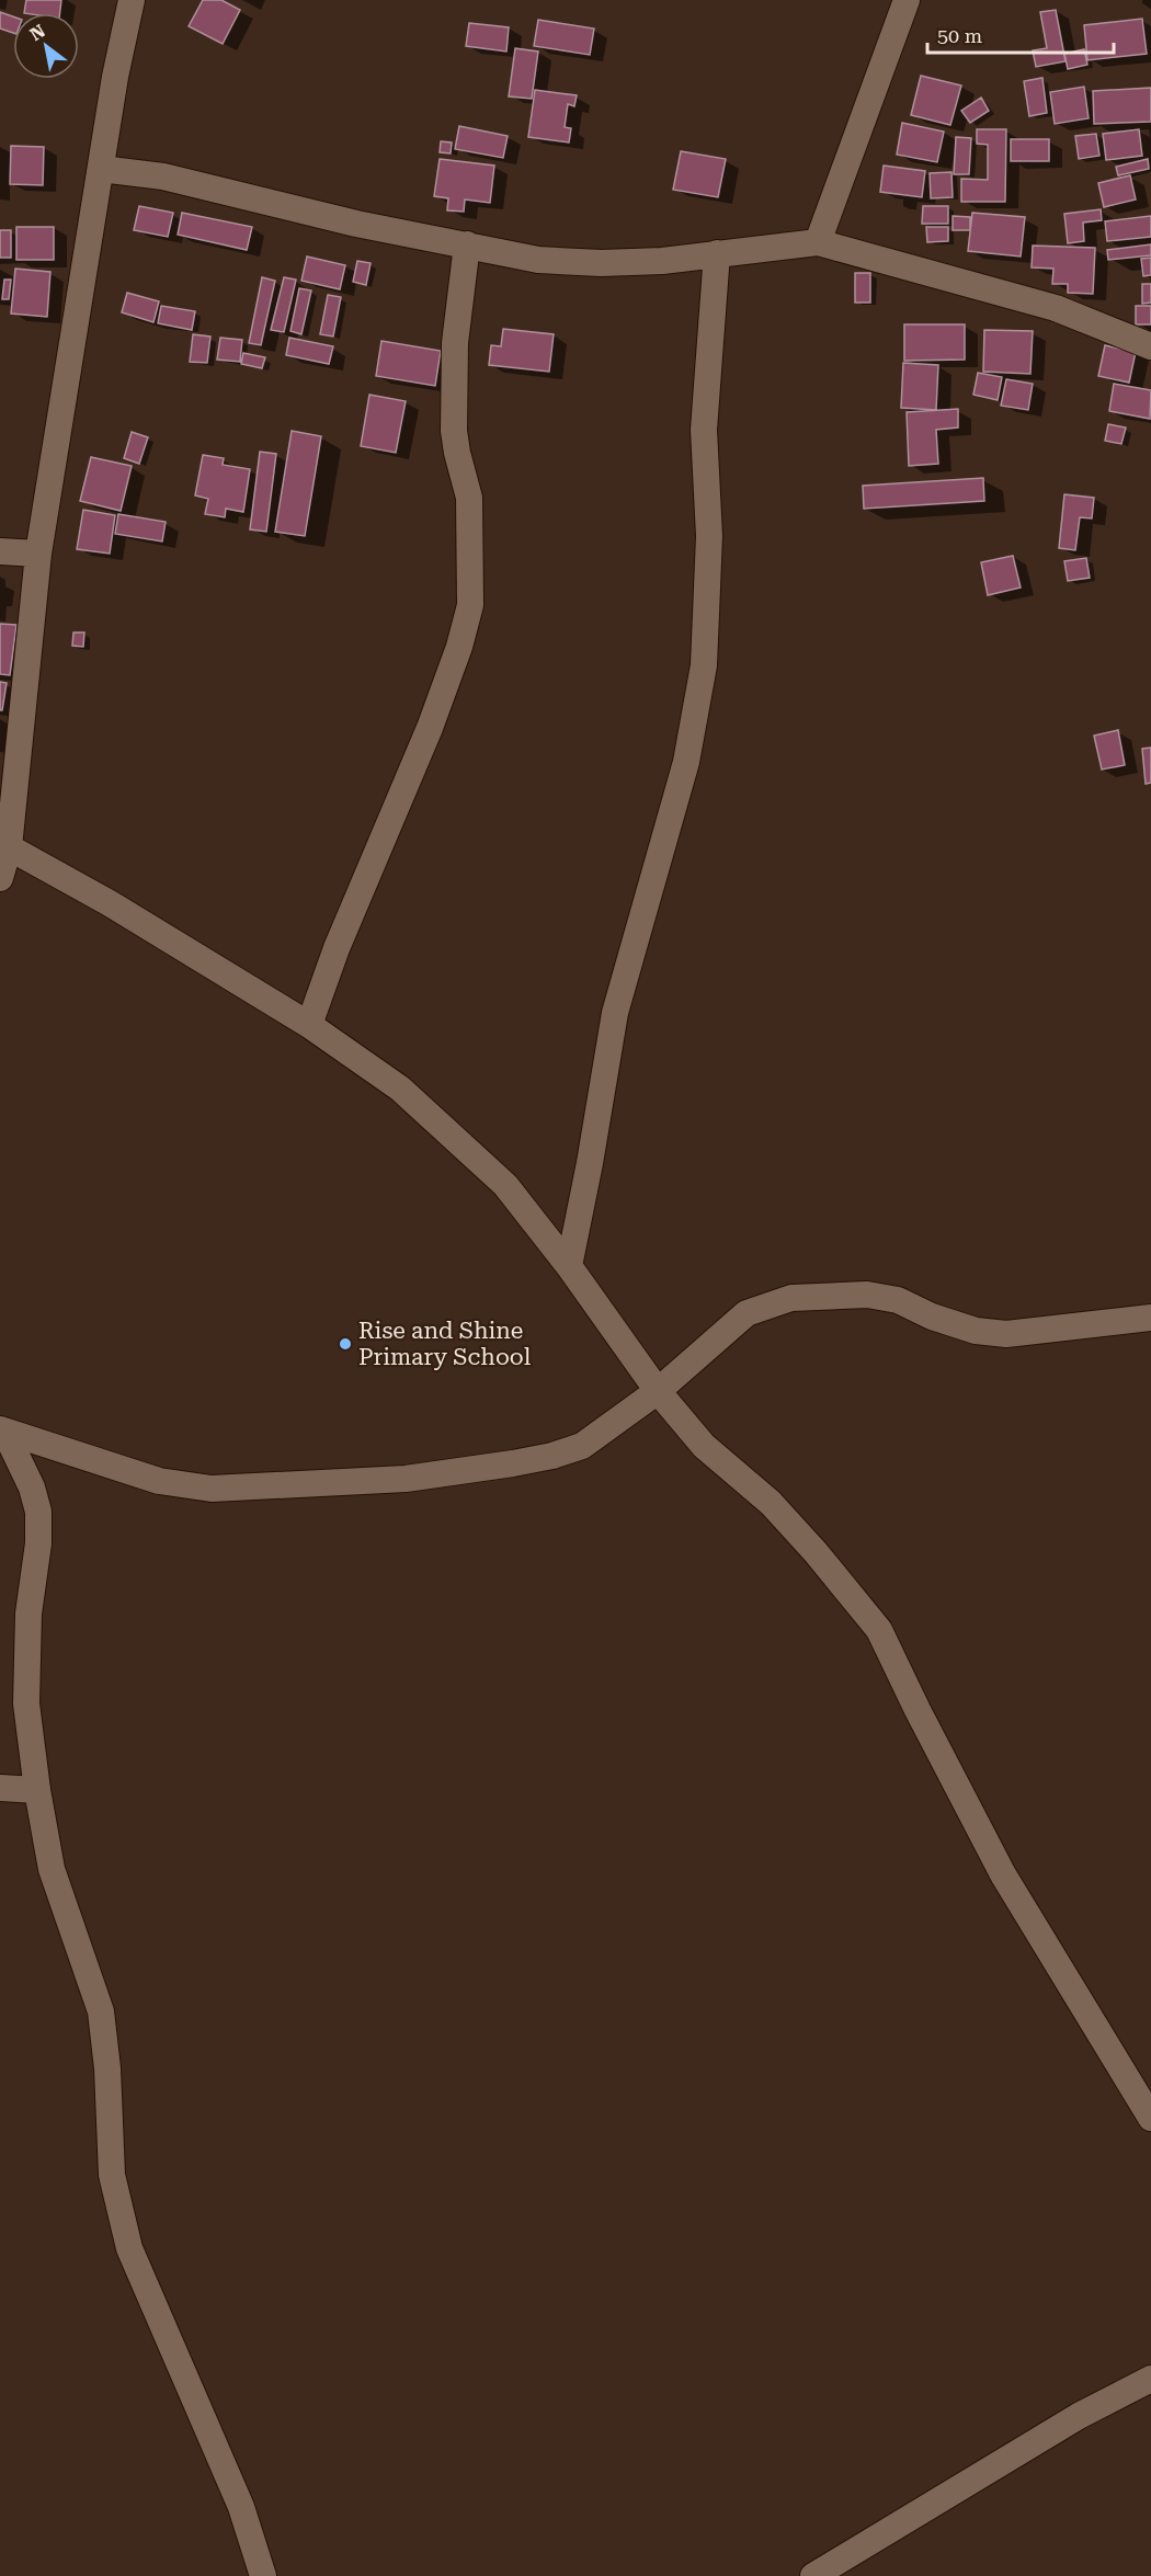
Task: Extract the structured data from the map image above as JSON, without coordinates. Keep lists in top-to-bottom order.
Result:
{
  "places": ["Rise and Shine Primary School"],
  "scale_bar": "50 m",
  "north": "top left"
}
